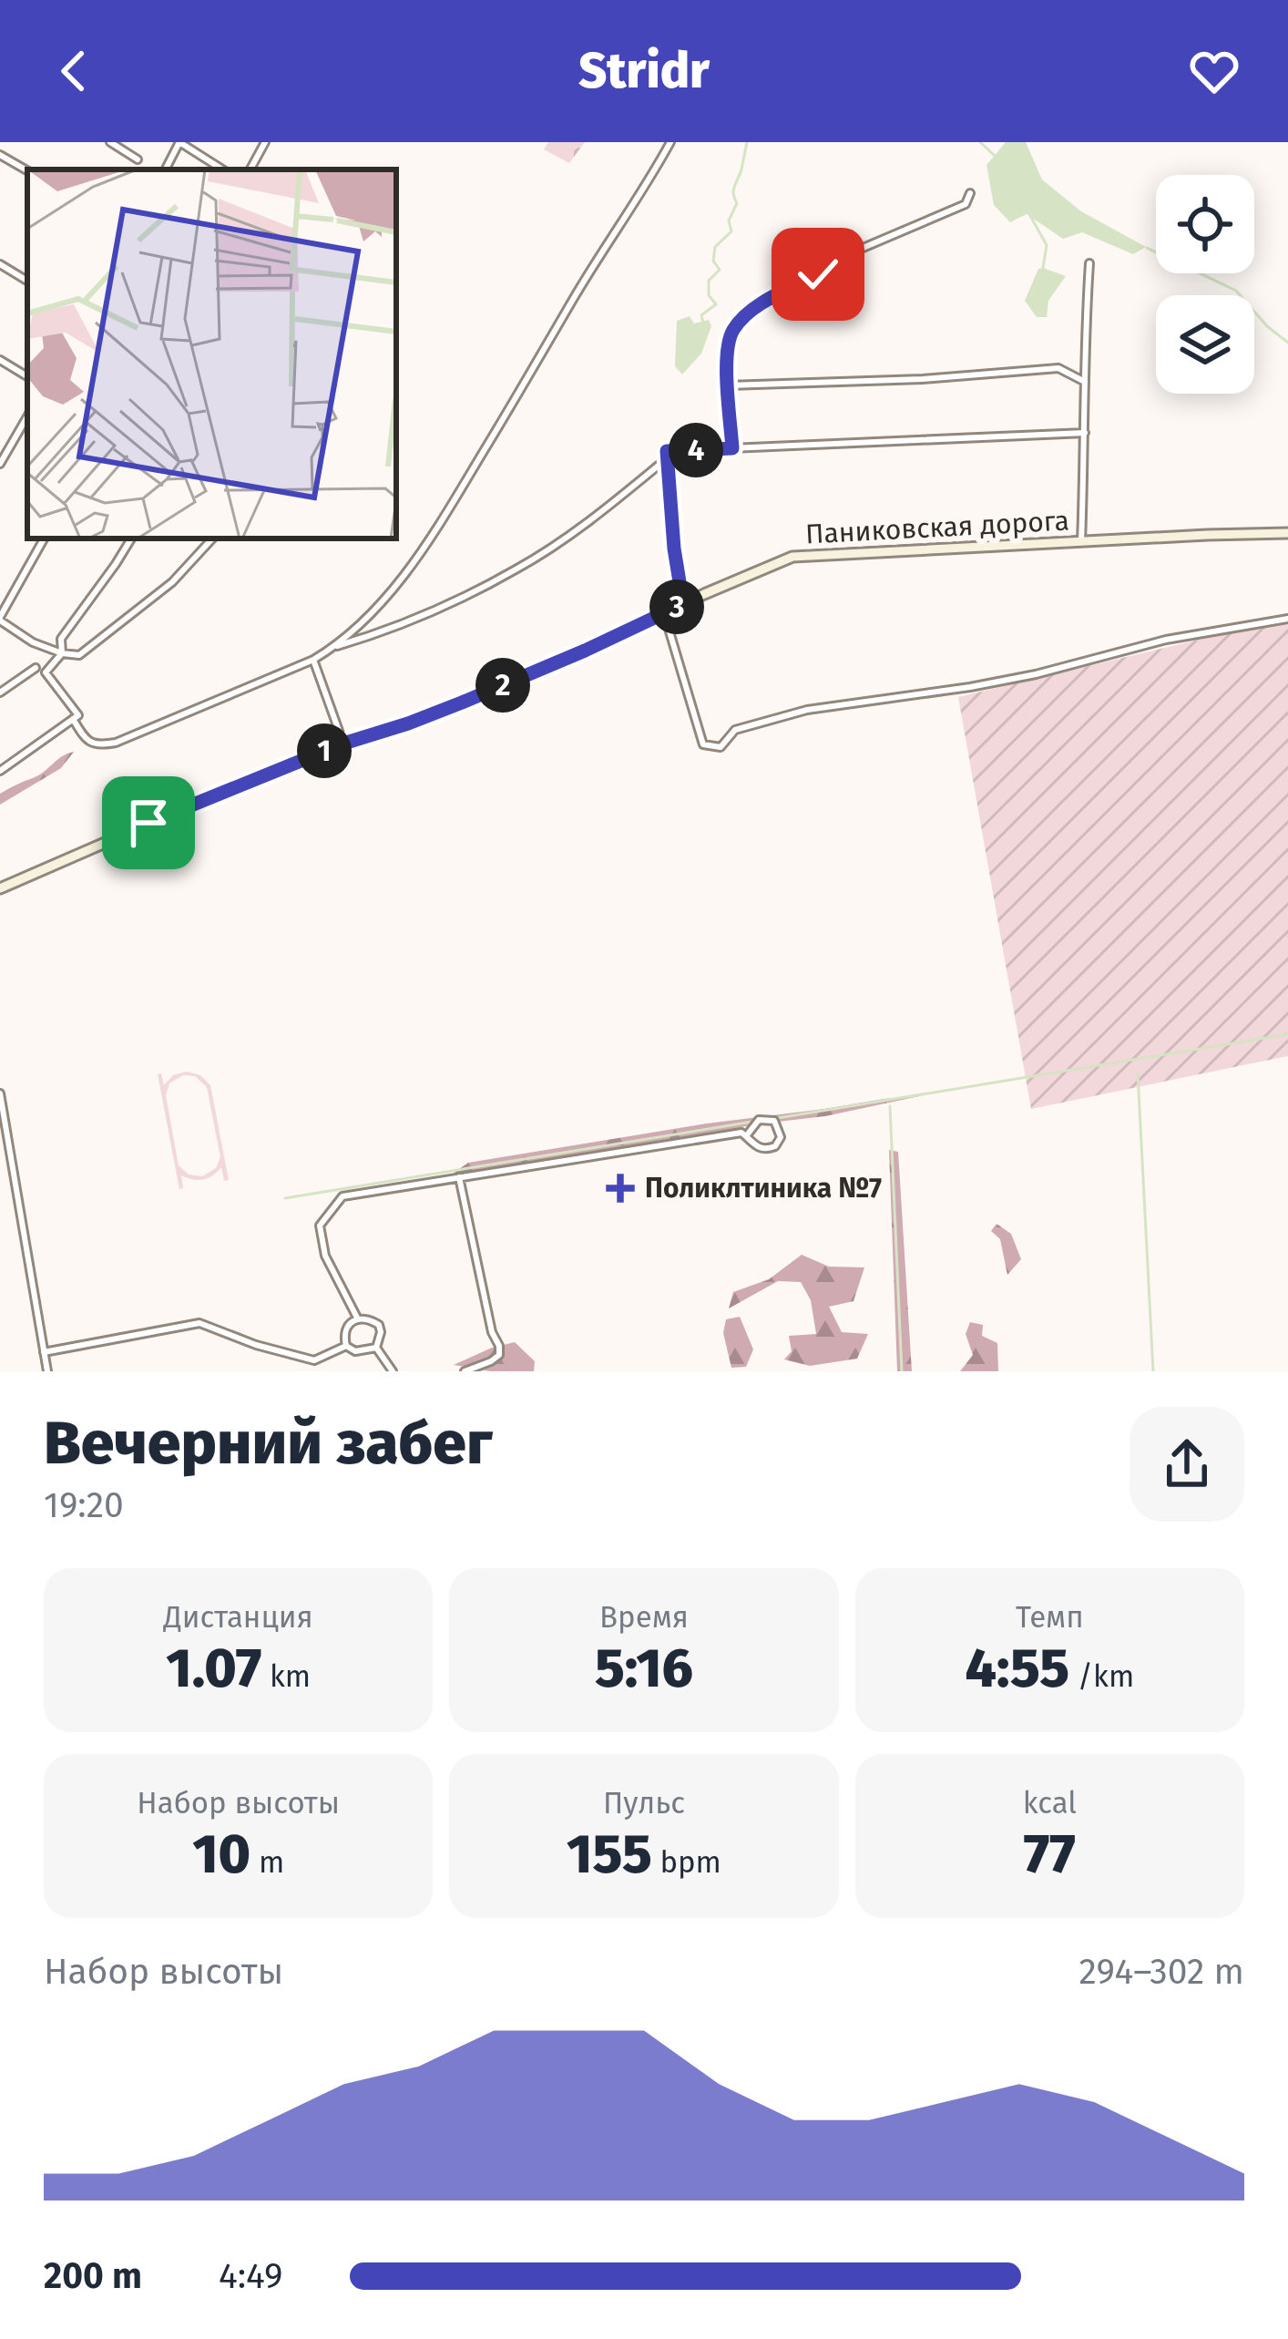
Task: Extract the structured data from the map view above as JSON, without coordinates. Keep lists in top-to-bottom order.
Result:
{
  "streets": {
    "street": ["Паниковская дорога"]
  },
  "places": {
    "health": ["Поликлтиника №7"]
  },
  "page": {
    "header": "Stridr",
    "pins": [
      "4",
      "3",
      "2",
      "1"
    ],
    "heading": ["Вечерний забег", "19:20"],
    "stats": [
      ["Дистанция", "1.07 km"],
      ["Время", "5:16"],
      ["Темп", "4:55 /km"],
      ["Набор высоты", "10 m"],
      ["Пульс", "155 bpm"],
      ["kcal", "77"]
    ],
    "chart": ["Набор высоты", "294–302 m"],
    "list": [
      {
        "name": "200 m",
        "note": "4:49"
      }
    ]
  }
}
